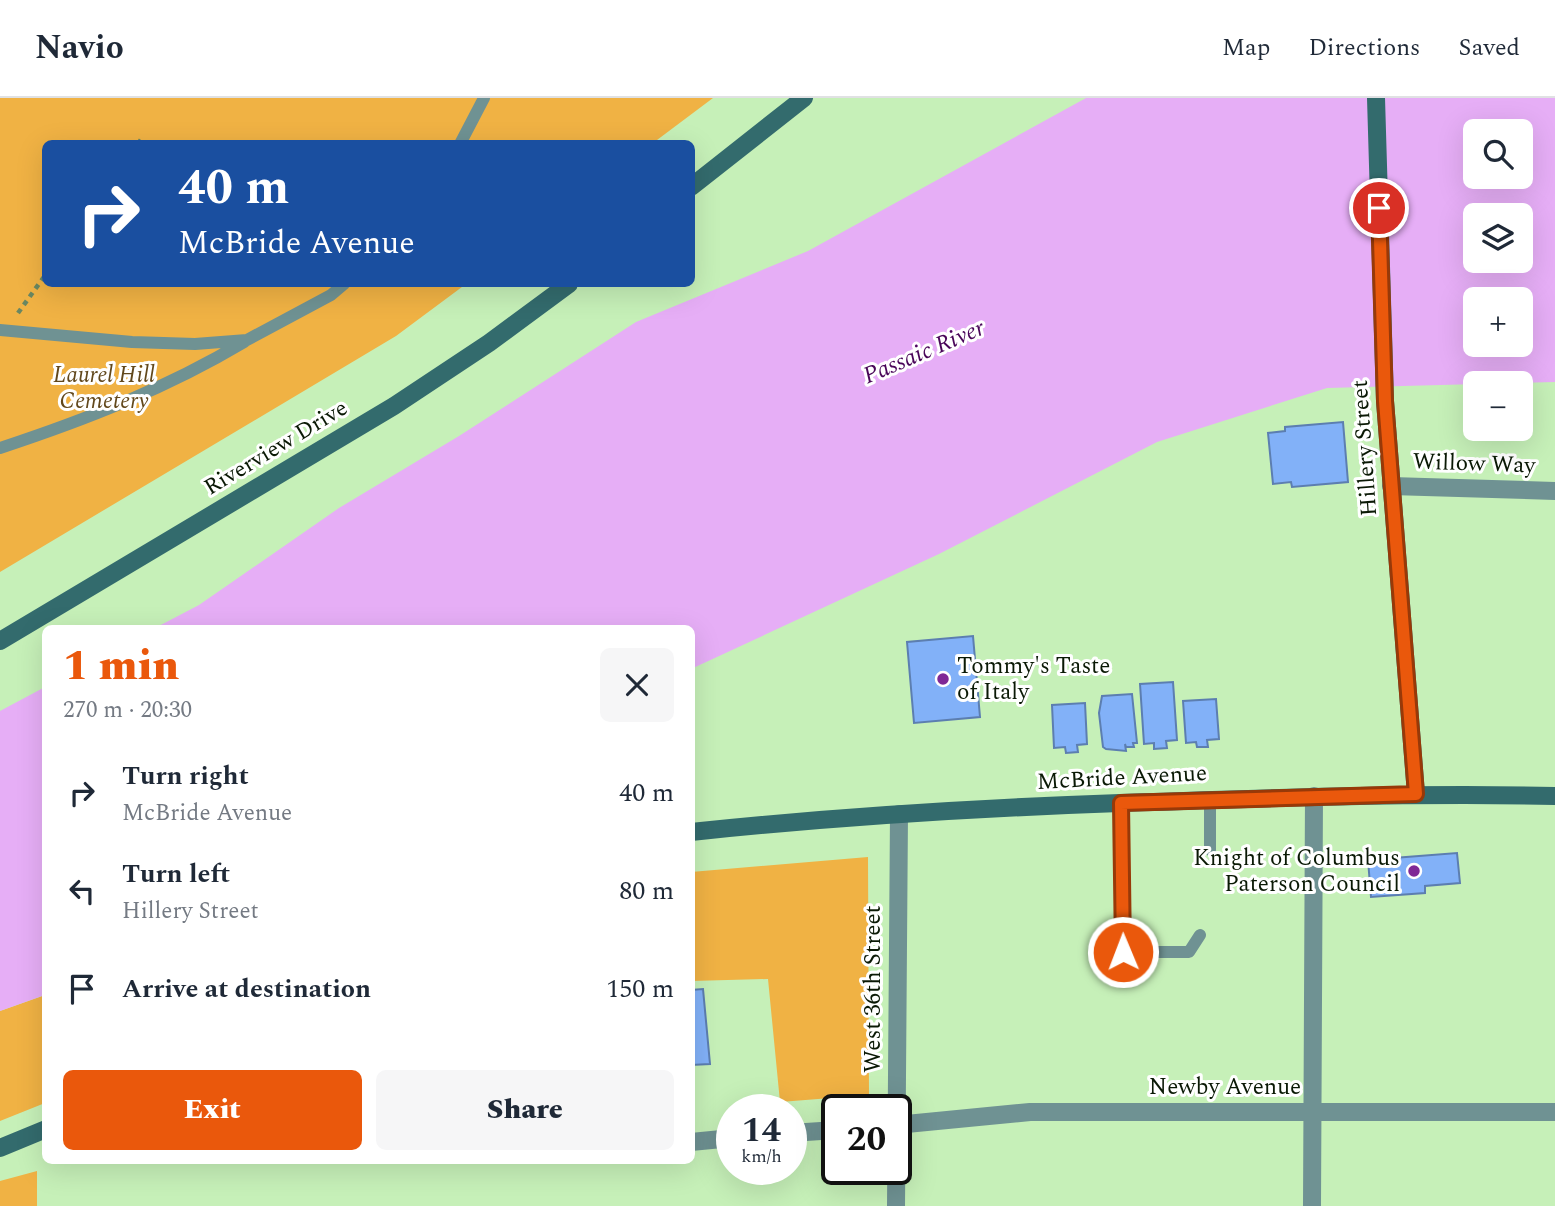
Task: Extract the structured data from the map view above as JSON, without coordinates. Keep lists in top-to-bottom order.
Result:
{
  "streets": {
    "main road": ["Riverview Drive", "Hillery Street", "McBride Avenue"],
    "street": ["Willow Way", "West 36th Street", "Newby Avenue"]
  },
  "crossings": [
    ["Hillery Street", "Willow Way"],
    ["Hillery Street", "McBride Avenue"],
    ["McBride Avenue", "West 36th Street"]
  ],
  "water": ["Passaic River"],
  "parks": ["Laurel Hill Cemetery"],
  "places": ["Tommy's Taste of Italy", "Knight of Columbus Paterson Council"],
  "page": {
    "header": "Navio",
    "nav": ["Map", "Directions", "Saved"],
    "map_buttons": ["+", "−"],
    "turn": ["40 m", "McBride Avenue"],
    "heading": ["1 min", "270 m · 20:30"],
    "list": [
      {
        "name": "Turn right",
        "note": "McBride Avenue",
        "value": "40 m"
      },
      {
        "name": "Turn left",
        "note": "Hillery Street",
        "value": "80 m"
      },
      {
        "name": "Arrive at destination",
        "value": "150 m"
      }
    ],
    "buttons": ["Exit", "Share"],
    "speed": "14 km/h",
    "limit": "20"
  }
}
